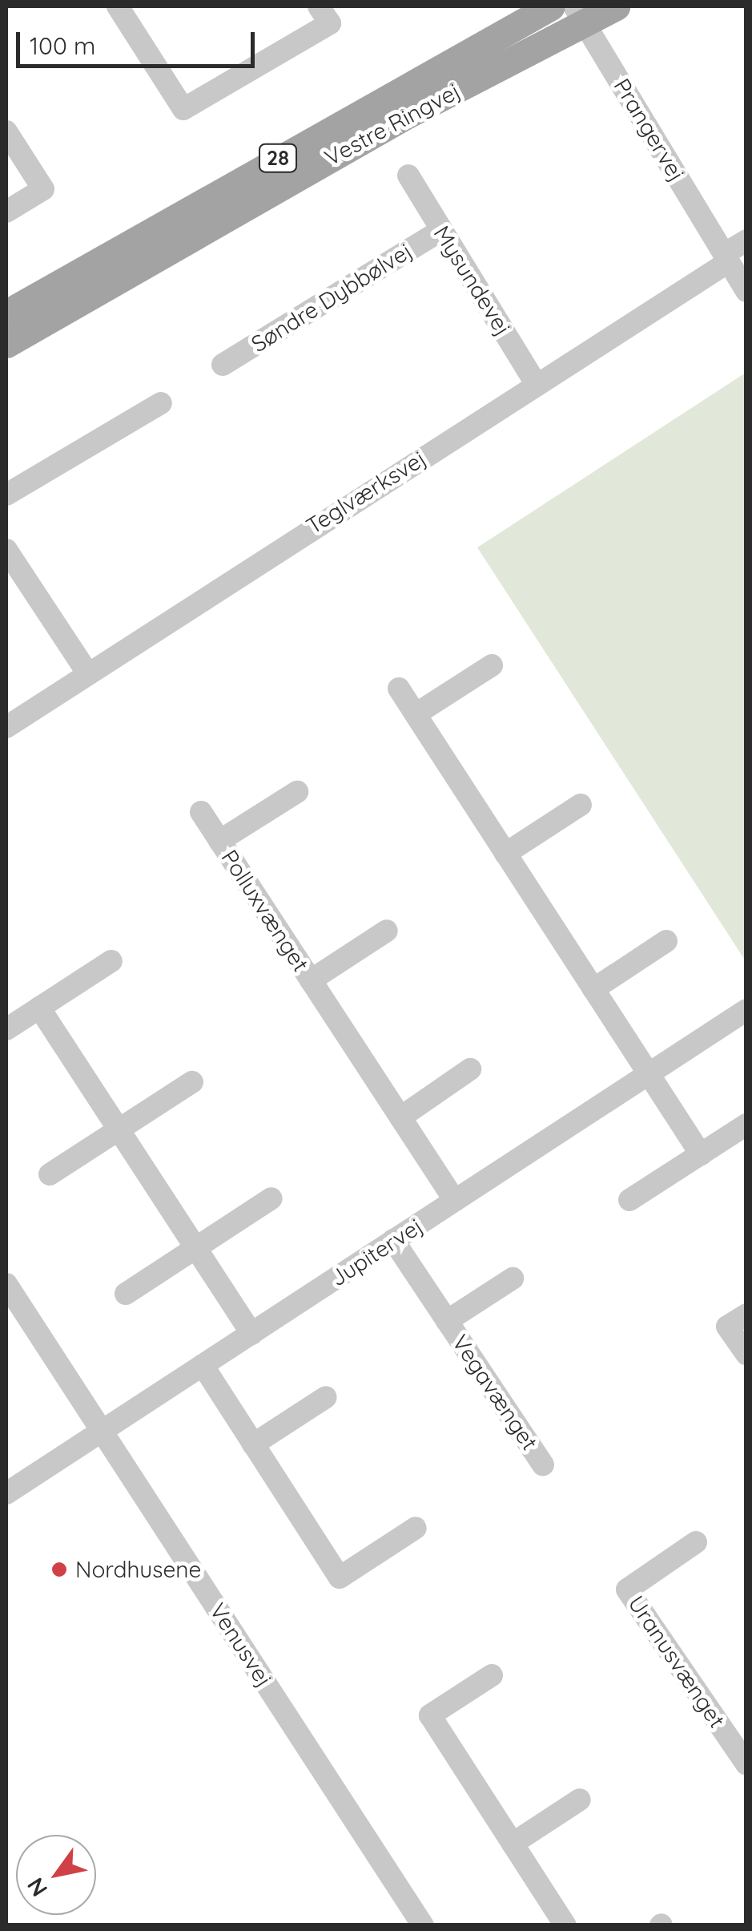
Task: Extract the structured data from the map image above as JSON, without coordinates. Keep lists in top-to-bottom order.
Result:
{
  "streets": {
    "main road": ["Vestre Ringvej", "28"],
    "street": [
      "Prangervej",
      "Mysundevej",
      "Søndre Dybbølvej",
      "Teglværksvej",
      "Polluxvænget",
      "Jupitervej",
      "Vegavænget",
      "Venusvej",
      "Uranusvænget"
    ]
  },
  "crossings": [
    ["Vestre Ringvej", "Prangervej"],
    ["Prangervej", "Teglværksvej"],
    ["Mysundevej", "Søndre Dybbølvej"],
    ["Mysundevej", "Teglværksvej"],
    ["Polluxvænget", "Jupitervej"],
    ["Jupitervej", "Vegavænget"],
    ["Jupitervej", "Venusvej"]
  ],
  "places": ["Nordhusene"],
  "scale_bar": "100 m",
  "north": "bottom left"
}
